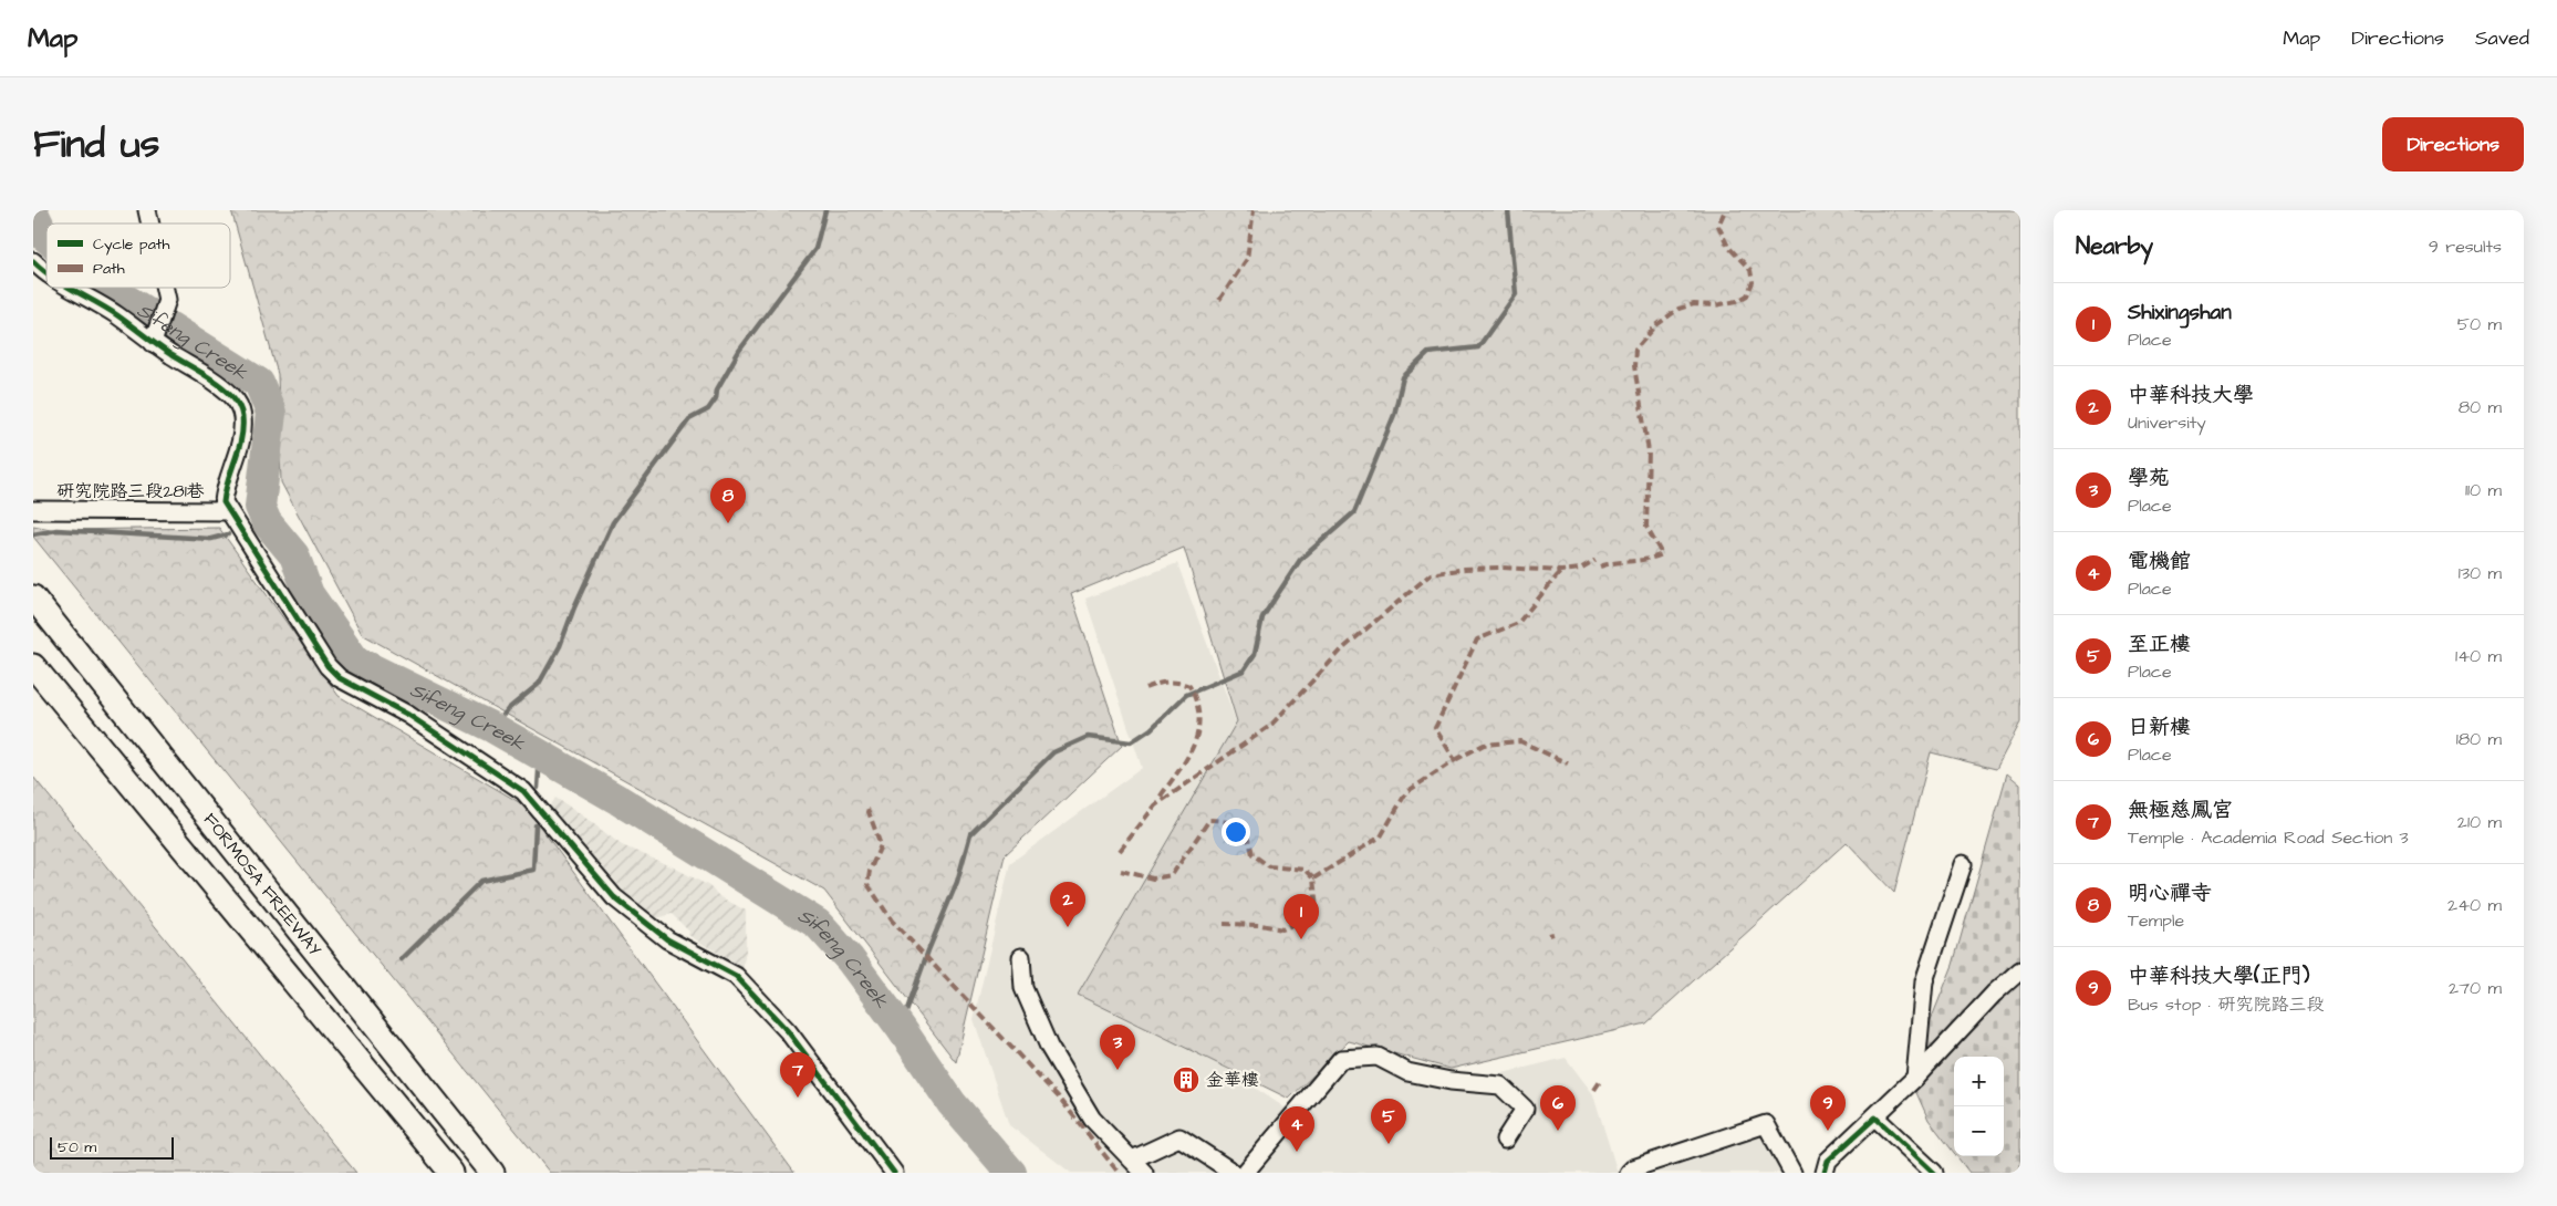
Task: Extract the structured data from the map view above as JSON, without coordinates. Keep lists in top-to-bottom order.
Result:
{
  "streets": {
    "highway": ["FORMOSA FREEWAY"],
    "street": ["研究院路三段281巷"]
  },
  "water": ["Sifeng Creek"],
  "places": {
    "building": ["金華樓"]
  },
  "legend": ["Cycle path", "Path"],
  "scale_bar": "50 m",
  "page": {
    "header": "Map",
    "nav": ["Map", "Directions", "Saved"],
    "title": "Find us",
    "buttons": "Directions",
    "heading": ["Nearby", "9 results"],
    "list": [
      {
        "mark": "1",
        "name": "Shixingshan",
        "note": "Place",
        "value": "50 m"
      },
      {
        "mark": "2",
        "name": "中華科技大學",
        "note": "University",
        "value": "80 m"
      },
      {
        "mark": "3",
        "name": "學苑",
        "note": "Place",
        "value": "110 m"
      },
      {
        "mark": "4",
        "name": "電機館",
        "note": "Place",
        "value": "130 m"
      },
      {
        "mark": "5",
        "name": "至正樓",
        "note": "Place",
        "value": "140 m"
      },
      {
        "mark": "6",
        "name": "日新樓",
        "note": "Place",
        "value": "180 m"
      },
      {
        "mark": "7",
        "name": "無極慈鳳宮",
        "note": "Temple · Academia Road Section 3",
        "value": "210 m"
      },
      {
        "mark": "8",
        "name": "明心禪寺",
        "note": "Temple",
        "value": "240 m"
      },
      {
        "mark": "9",
        "name": "中華科技大學(正門)",
        "note": "Bus stop · 研究院路三段",
        "value": "270 m"
      }
    ],
    "pins": [
      "8",
      "2",
      "1",
      "3",
      "7",
      "6",
      "9",
      "5",
      "4"
    ],
    "map_buttons": ["+", "−"],
    "scale": "50 m"
  }
}
